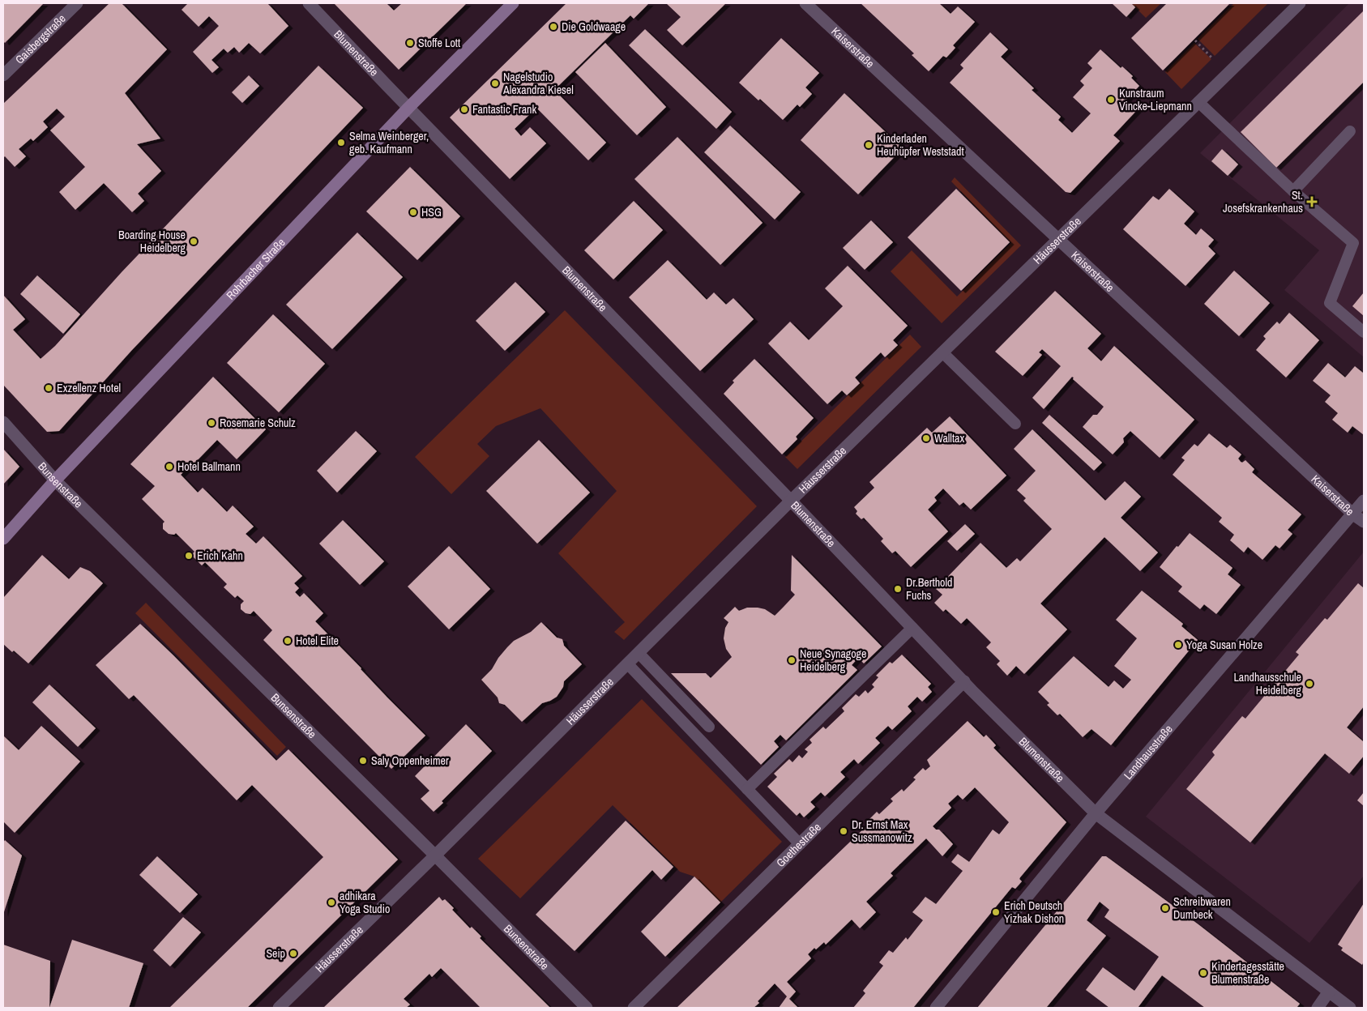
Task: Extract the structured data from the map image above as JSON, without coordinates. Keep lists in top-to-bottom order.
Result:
{
  "streets": {
    "main road": ["Rohrbacher Straße"],
    "street": [
      "Gaisbergstraße",
      "Kaiserstraße",
      "Blumenstraße",
      "Häusserstraße",
      "Bunsenstraße",
      "Landhausstraße",
      "Goethestraße"
    ]
  },
  "crossings": [
    ["Kaiserstraße", "Häusserstraße"],
    ["Kaiserstraße", "Landhausstraße"],
    ["Blumenstraße", "Häusserstraße"],
    ["Blumenstraße", "Rohrbacher Straße"],
    ["Blumenstraße", "Landhausstraße"],
    ["Blumenstraße", "Goethestraße"],
    ["Häusserstraße", "Bunsenstraße"],
    ["Rohrbacher Straße", "Bunsenstraße"]
  ],
  "places": {
    "other": [
      "Die Goldwaage",
      "Stoffe Lott",
      "Nagelstudio Alexandra Kiesel",
      "Kunstraum Vincke-Liepmann",
      "Fantastic Frank",
      "Selma Weinberger, geb. Kaufmann",
      "Kinderladen Heuhüpfer Weststadt",
      "HSG",
      "Boarding House Heidelberg",
      "Exzellenz Hotel",
      "Rosemarie Schulz",
      "Walltax",
      "Hotel Ballmann",
      "Erich Kahn",
      "Dr.Berthold Fuchs",
      "Hotel Elite",
      "Yoga Susan Holze",
      "Neue Synagoge Heidelberg",
      "Landhausschule Heidelberg",
      "Saly Oppenheimer",
      "Dr. Ernst Max Sussmanowitz",
      "adhikara Yoga Studio",
      "Schreibwaren Dumbeck",
      "Erich Deutsch Yizhak Dishon",
      "Seip",
      "Kindertagesstätte Blumenstraße"
    ],
    "health": ["St. Josefskrankenhaus"]
  }
}
